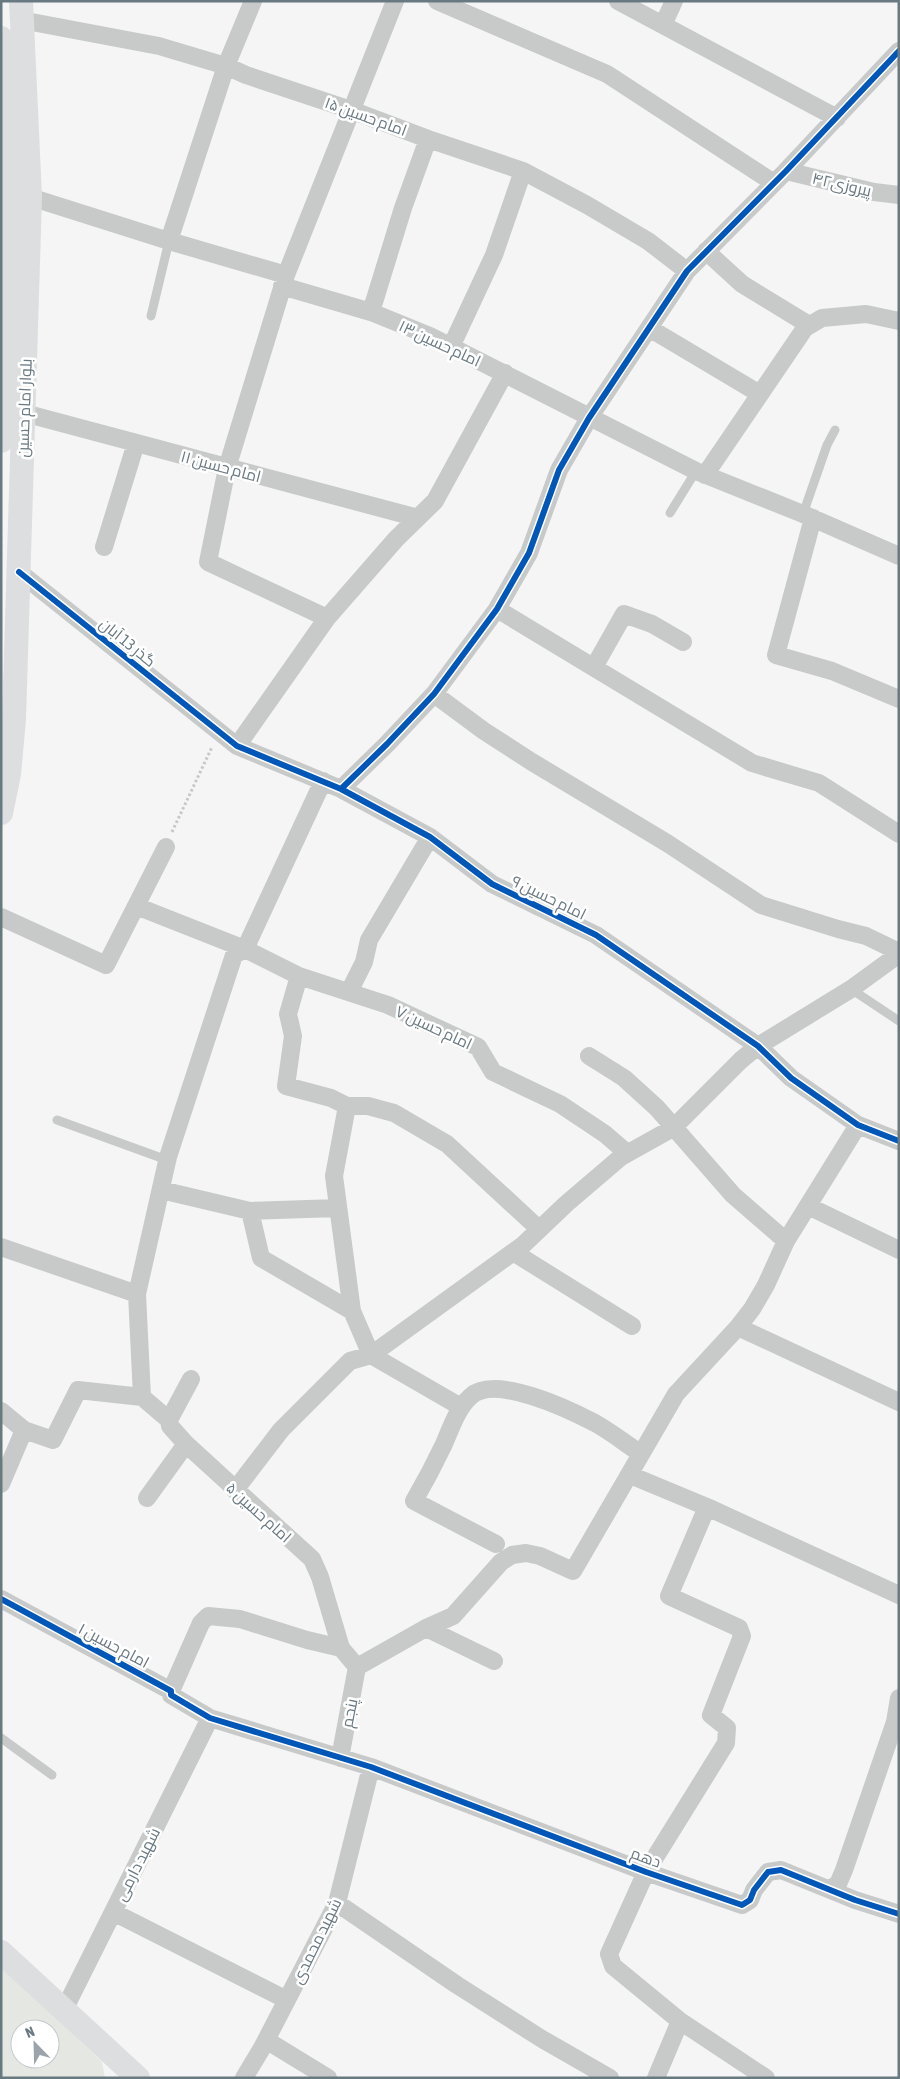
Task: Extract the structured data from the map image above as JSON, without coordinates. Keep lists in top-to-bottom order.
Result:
{
  "streets": {
    "street": [
      "امام حسین ۱۵",
      "پیروزی۴۲",
      "امام حسین ۱۳",
      "بلوار امام حسین",
      "امام حسین ۱۱",
      "گذر 13 آبان",
      "امام حسین ۹",
      "امام حسین ۷",
      "امام حسین ۵",
      "امام حسین ۱",
      "پنجم",
      "دهم",
      "شهید دارمی",
      "شهید محمدی"
    ]
  },
  "crossings": [
    ["امام حسین ۱۵", "بلوار امام حسین"],
    ["امام حسین ۱۳", "بلوار امام حسین"],
    ["بلوار امام حسین", "امام حسین ۱۱"],
    ["بلوار امام حسین", "گذر 13 آبان"],
    ["گذر 13 آبان", "امام حسین ۹"],
    ["امام حسین ۱", "پنجم"],
    ["امام حسین ۱", "دهم"],
    ["امام حسین ۱", "شهید دارمی"],
    ["پنجم", "دهم"],
    ["دهم", "شهید محمدی"]
  ],
  "north": "top left"
}
